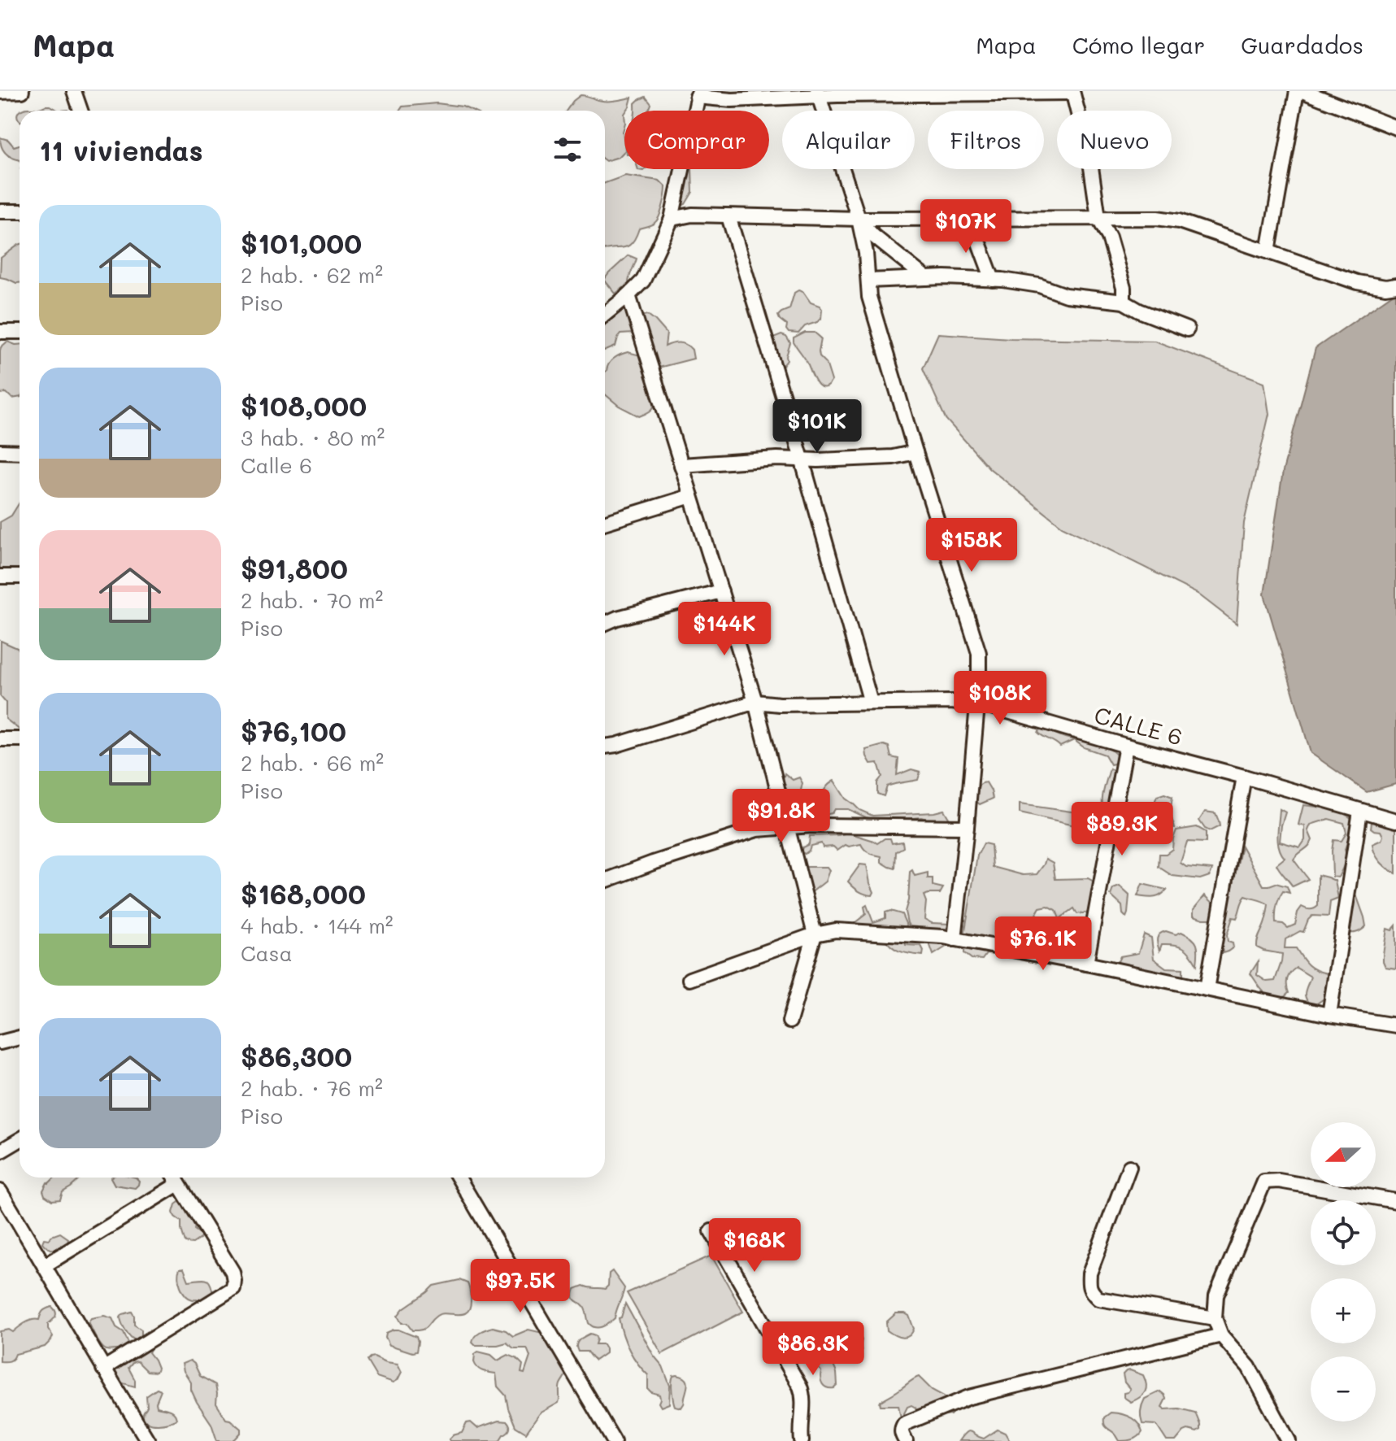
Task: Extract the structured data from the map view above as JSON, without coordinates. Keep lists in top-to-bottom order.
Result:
{
  "streets": {
    "street": ["CALLE 6"]
  },
  "north": "left",
  "page": {
    "header": "Mapa",
    "nav": ["Mapa", "Cómo llegar", "Guardados"],
    "chip": [
      "Comprar",
      "Alquilar",
      "Filtros",
      "Nuevo"
    ],
    "heading": "11 viviendas",
    "list": [
      {
        "name": "$101,000",
        "note": "2 hab. · 62 m² · Piso"
      },
      {
        "name": "$108,000",
        "note": "3 hab. · 80 m² · Calle 6"
      },
      {
        "name": "$91,800",
        "note": "2 hab. · 70 m² · Piso"
      },
      {
        "name": "$76,100",
        "note": "2 hab. · 66 m² · Piso"
      },
      {
        "name": "$168,000",
        "note": "4 hab. · 144 m² · Casa"
      },
      {
        "name": "$86,300",
        "note": "2 hab. · 76 m² · Piso"
      }
    ],
    "price": [
      "$107K",
      "$101K",
      "$158K",
      "$144K",
      "$108K",
      "$91.8K",
      "$89.3K",
      "$76.1K",
      "$168K",
      "$97.5K",
      "$86.3K"
    ],
    "map_buttons": ["+", "−"]
  }
}
